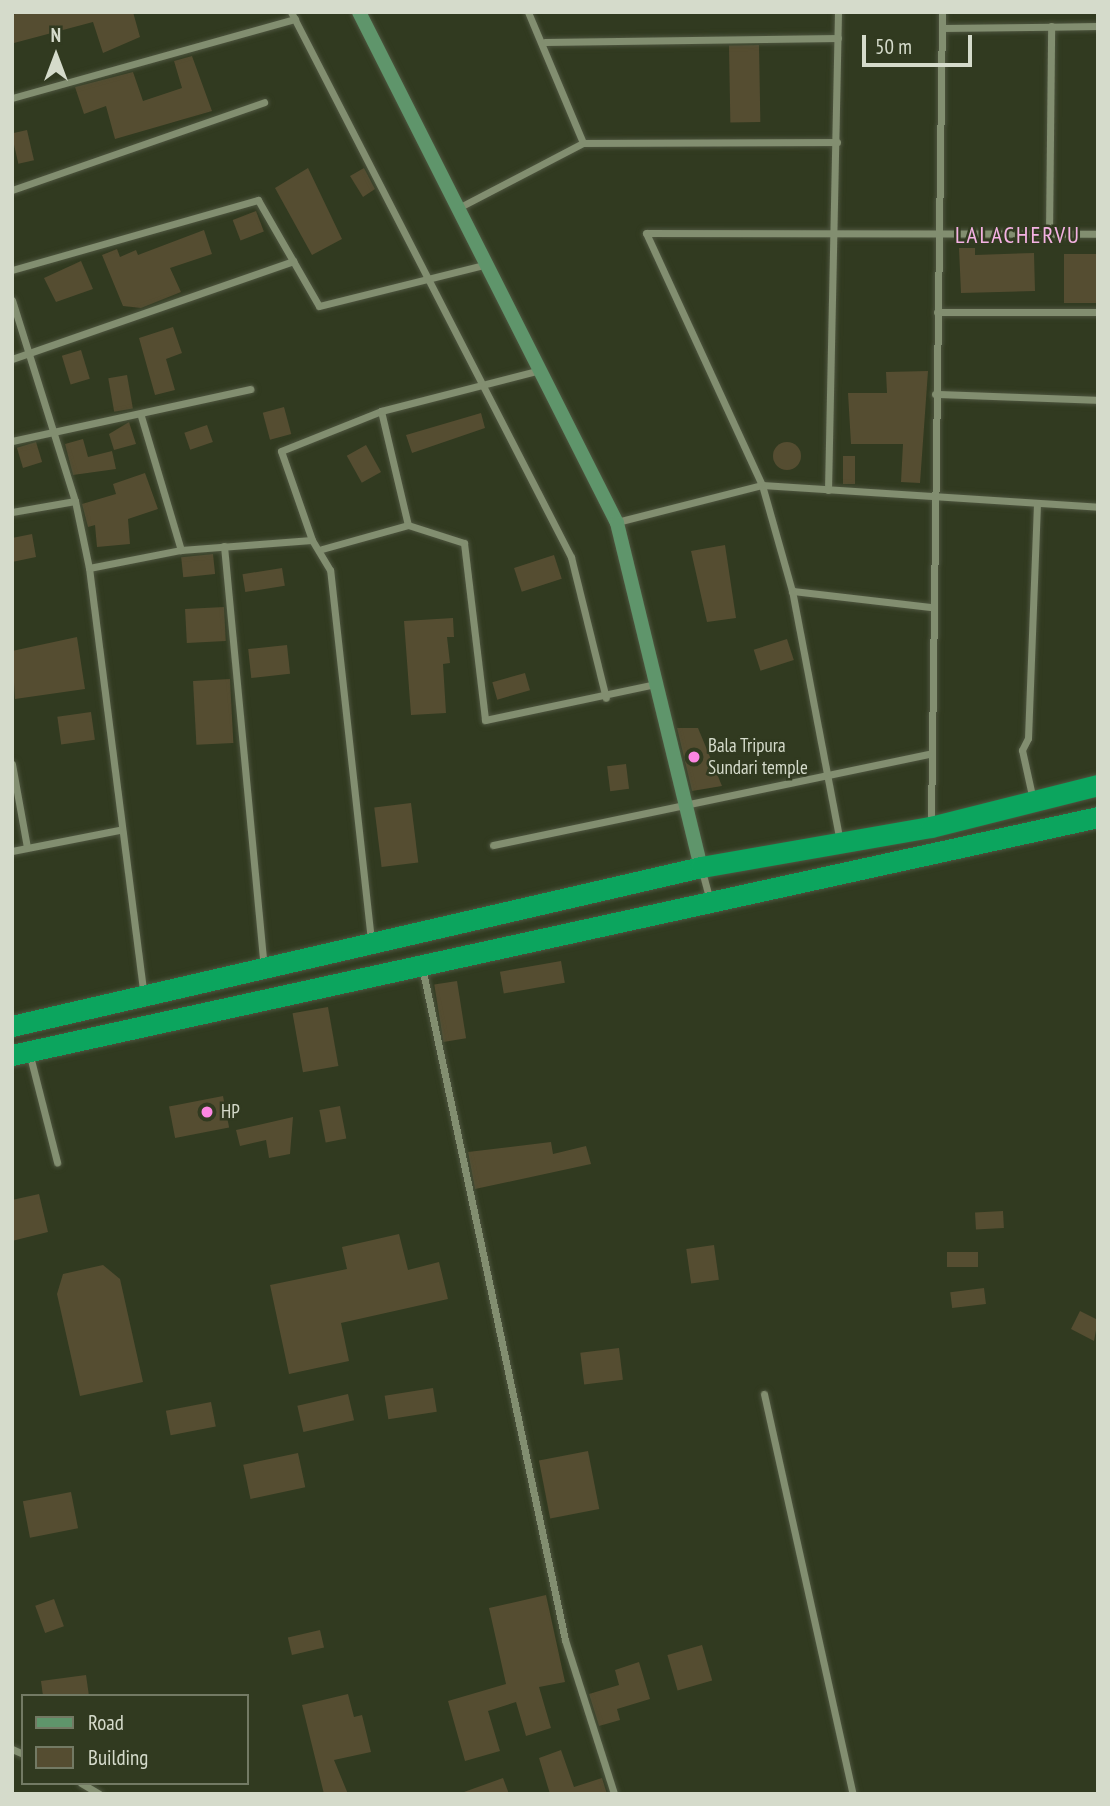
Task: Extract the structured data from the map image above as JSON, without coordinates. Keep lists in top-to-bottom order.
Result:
{
  "districts": ["LALACHERVU"],
  "places": ["Bala Tripura Sundari temple", "HP"],
  "legend": ["Road", "Building"],
  "scale_bar": "50 m",
  "north": "top"
}
